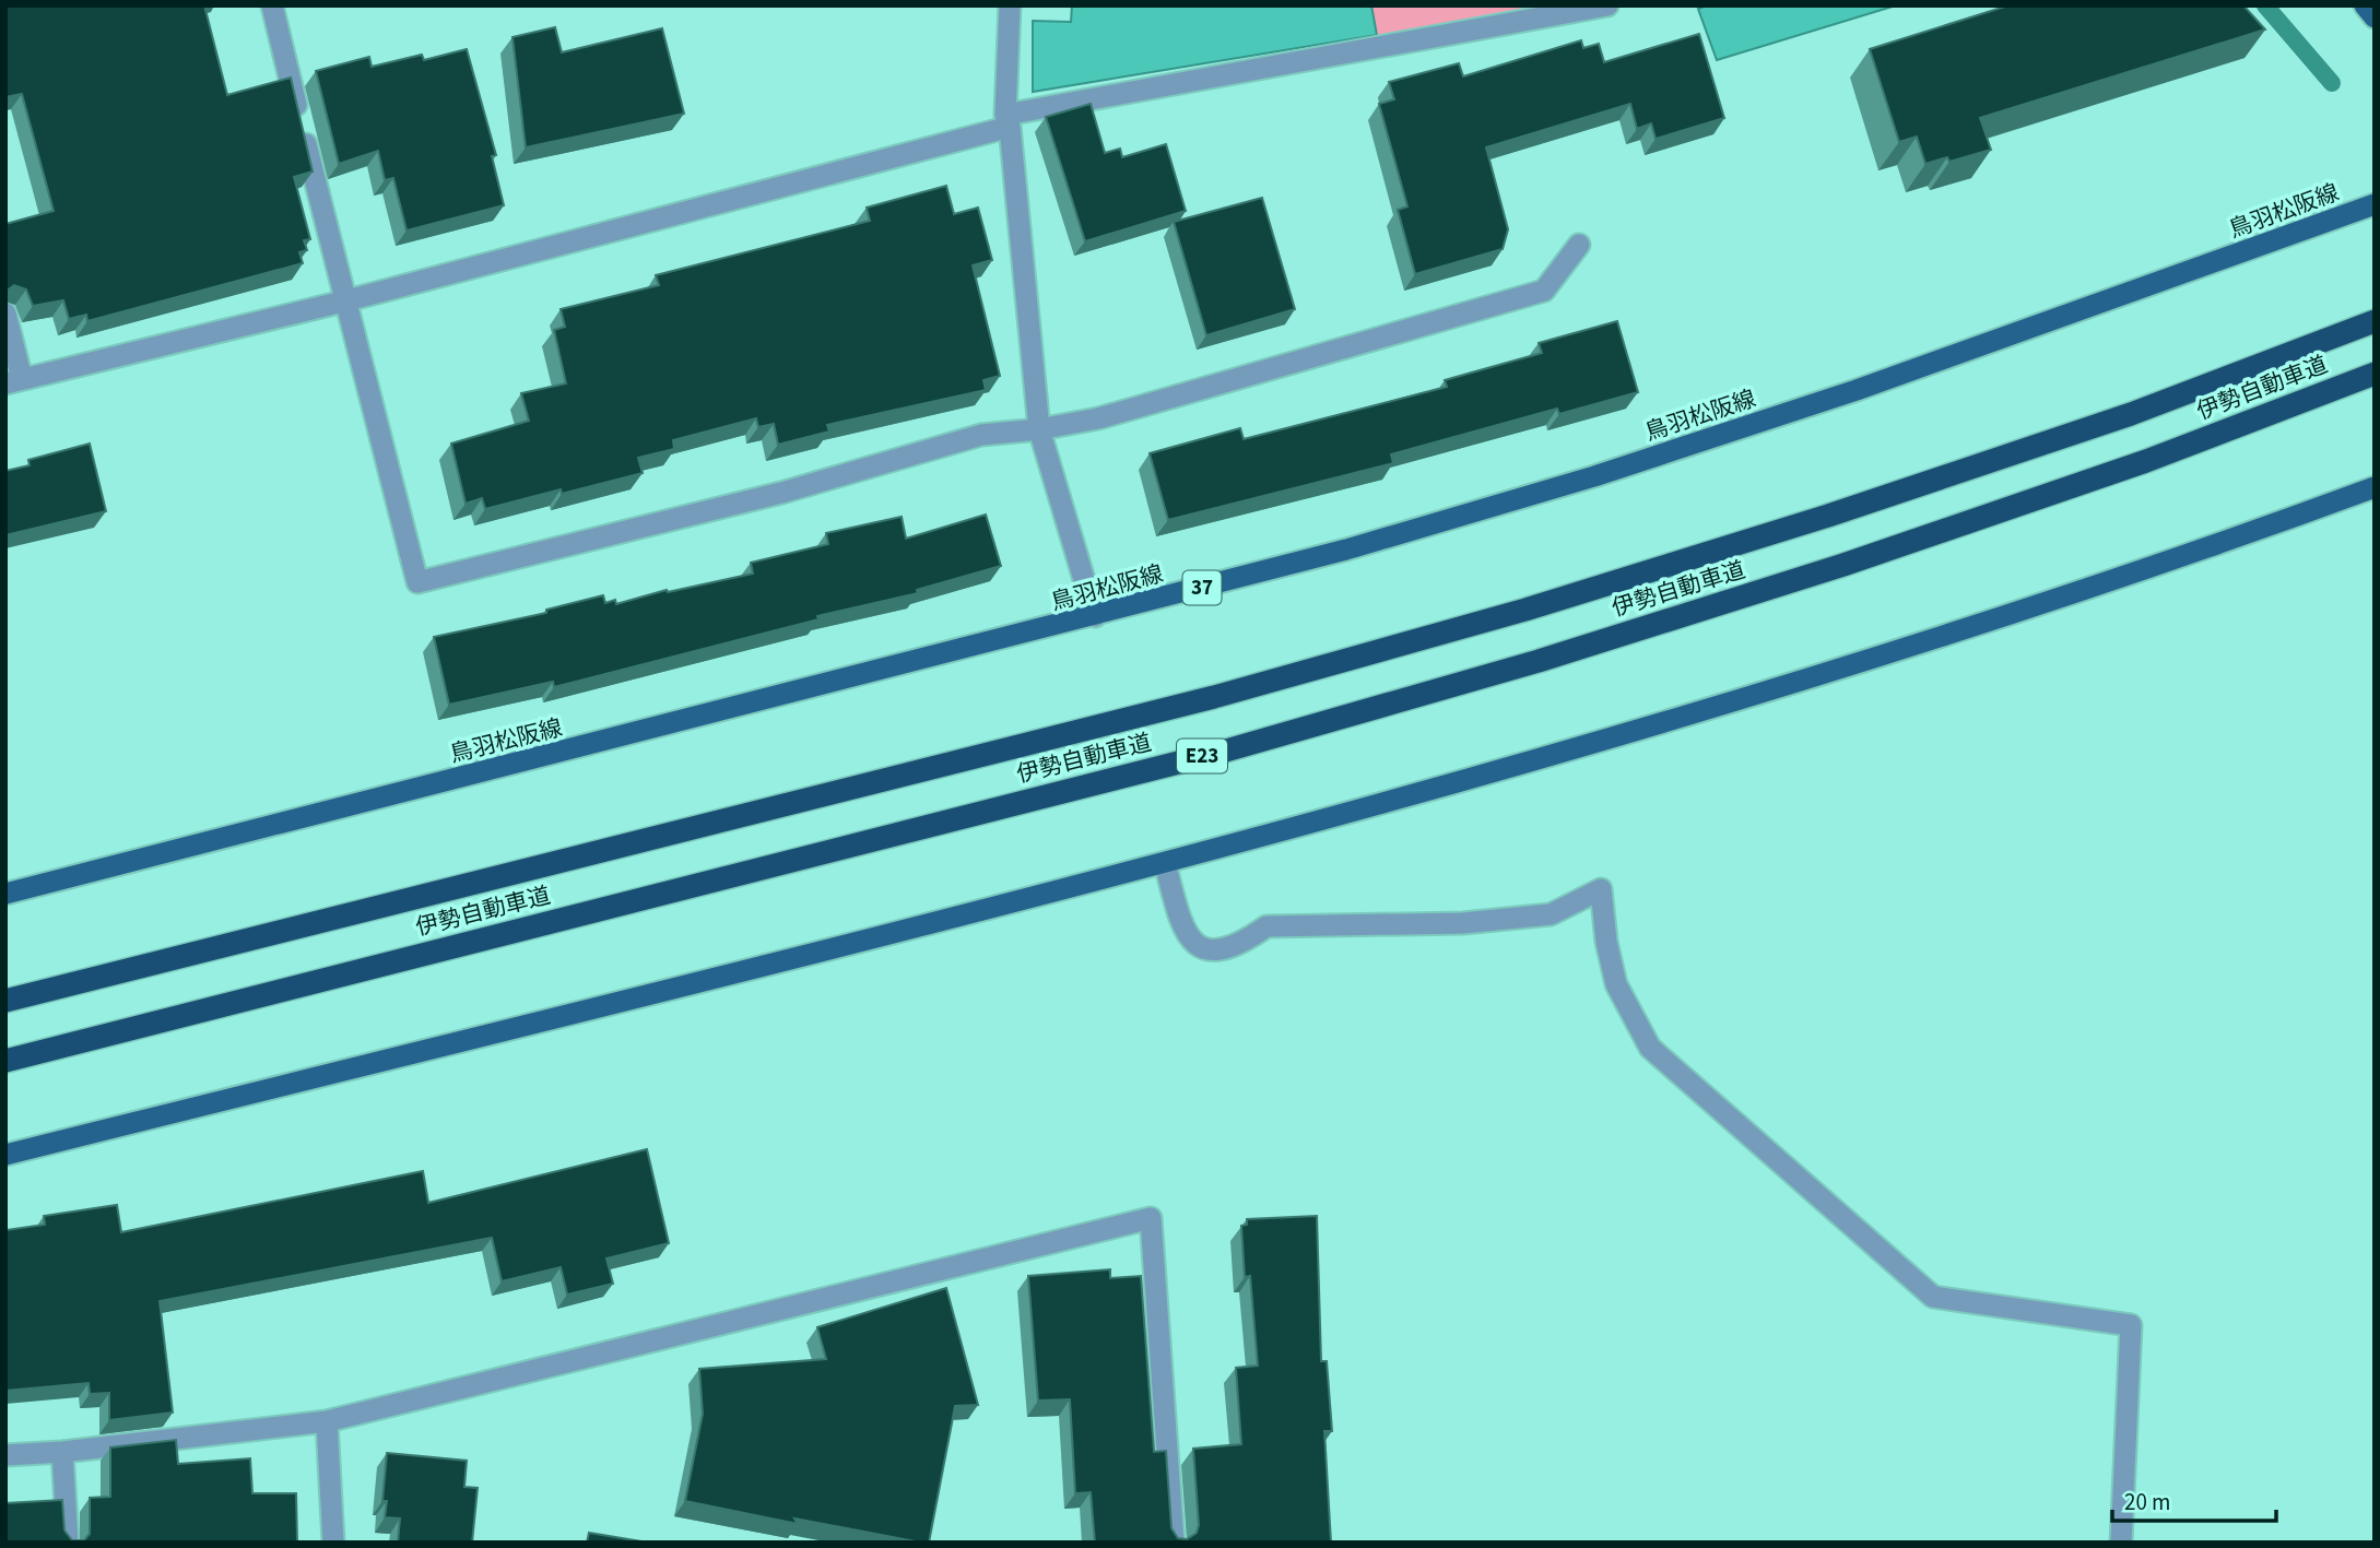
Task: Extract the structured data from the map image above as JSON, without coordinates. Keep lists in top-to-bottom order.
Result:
{
  "streets": {
    "highway": ["伊勢自動車道", "E23"],
    "main road": ["鳥羽松阪線", "37"]
  },
  "scale_bar": "20 m"
}
